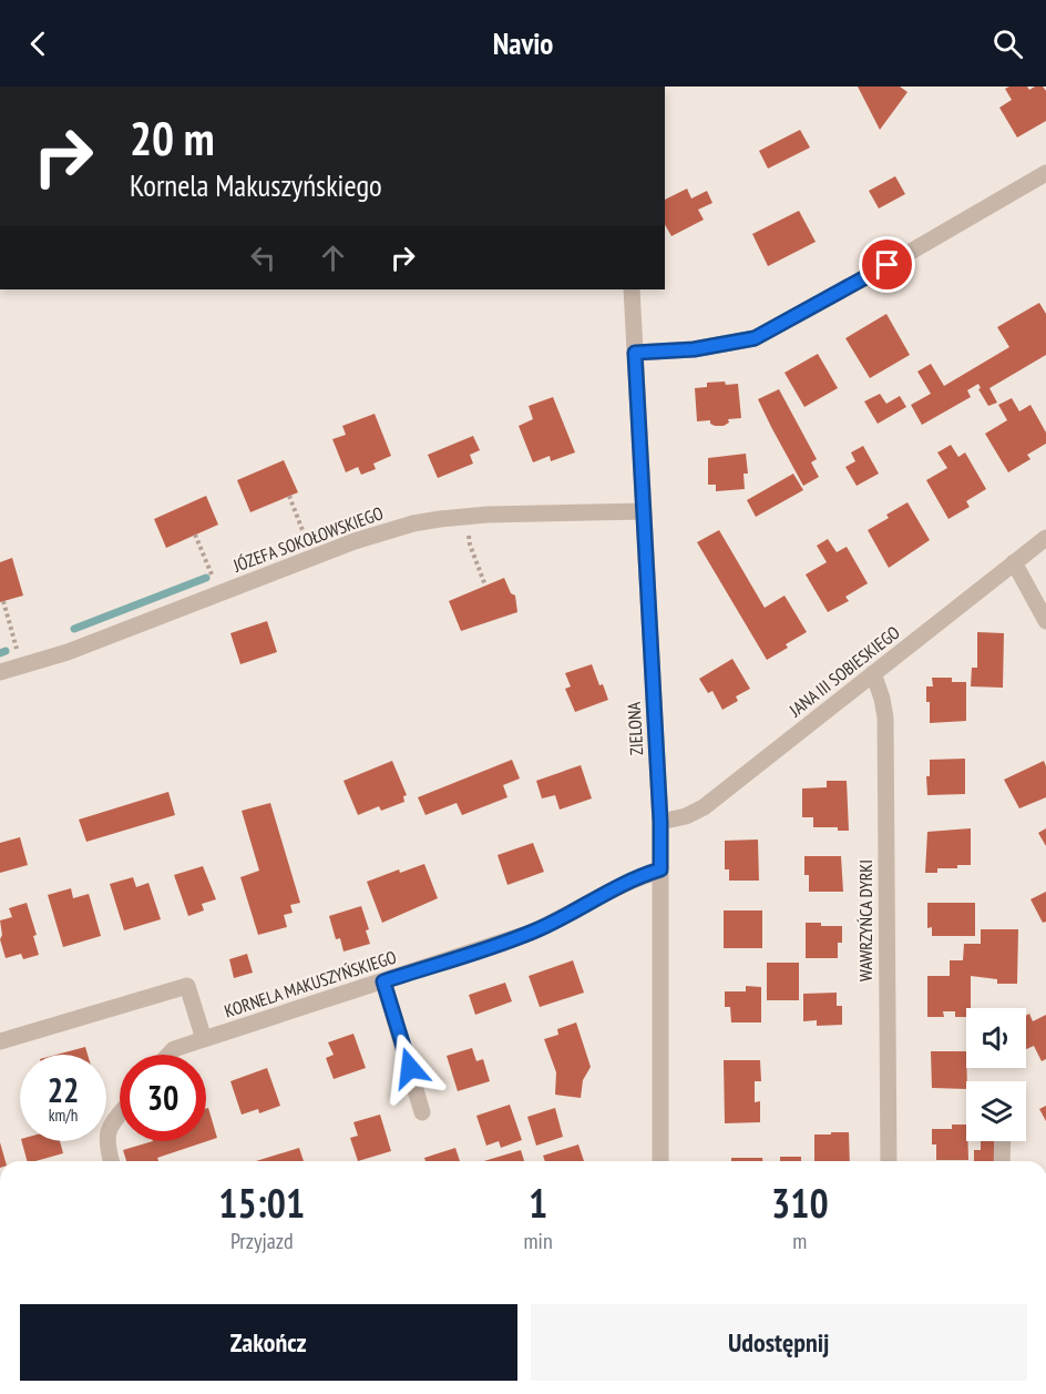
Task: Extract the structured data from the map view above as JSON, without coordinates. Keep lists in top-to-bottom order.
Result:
{
  "streets": {
    "street": [
      "JÓZEFA SOKOŁOWSKIEGO",
      "JANA III SOBIESKIEGO",
      "ZIELONA",
      "WAWRZYŃCA DYRKI",
      "KORNELA MAKUSZYŃSKIEGO"
    ]
  },
  "crossings": [
    ["JÓZEFA SOKOŁOWSKIEGO", "ZIELONA"],
    ["JANA III SOBIESKIEGO", "ZIELONA"],
    ["JANA III SOBIESKIEGO", "WAWRZYŃCA DYRKI"],
    ["ZIELONA", "KORNELA MAKUSZYŃSKIEGO"]
  ],
  "page": {
    "header": "Navio",
    "turn": ["20 m", "Kornela Makuszyńskiego"],
    "speed": "22 km/h",
    "limit": "30",
    "eta": [
      "15:01",
      "Przyjazd",
      "1",
      "min",
      "310",
      "m"
    ],
    "buttons": ["Zakończ", "Udostępnij"]
  }
}
